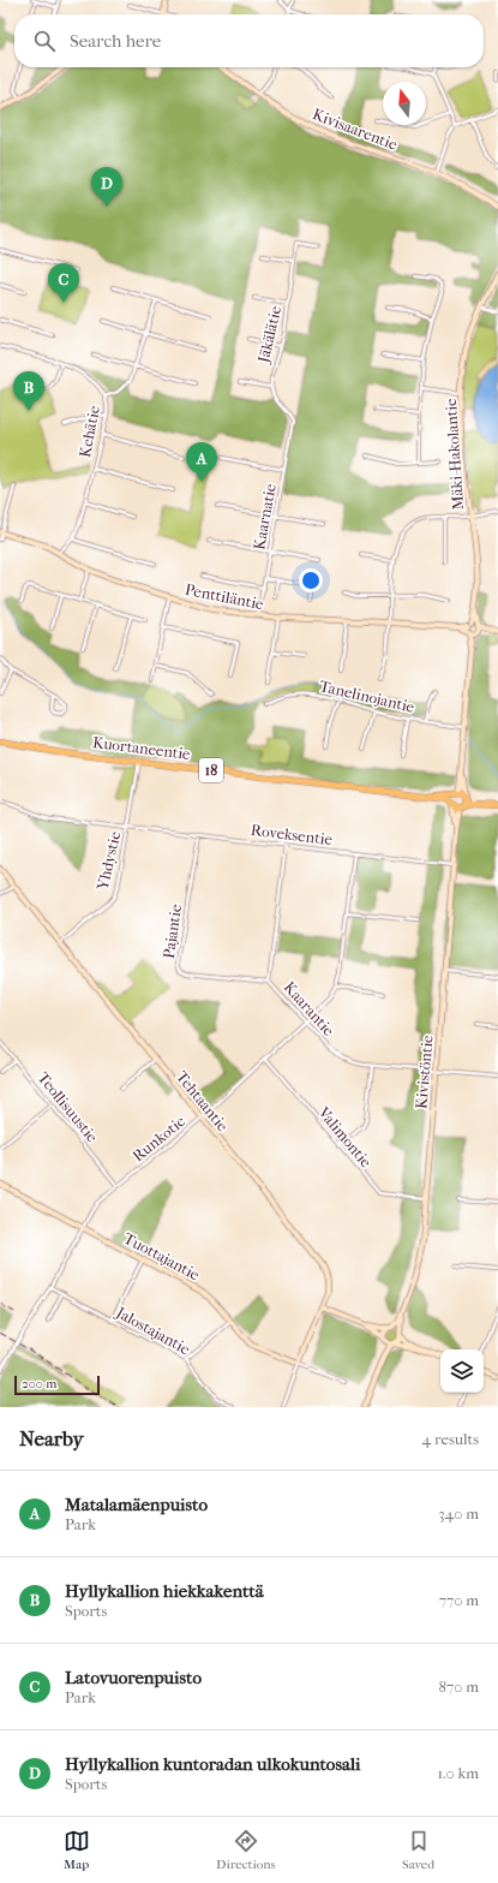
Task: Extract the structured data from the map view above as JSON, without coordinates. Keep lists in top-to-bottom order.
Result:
{
  "streets": {
    "highway": ["Kuortaneentie", "18"],
    "street": [
      "Kivisaarentie",
      "Jäkälätie",
      "Kehätie",
      "Mäki-Hakolantie",
      "Kaarnatie",
      "Penttiläntie",
      "Tanelinojantie",
      "Roveksentie",
      "Yhdystie",
      "Pajantie",
      "Kaarantie",
      "Kivistöntie",
      "Tehtaantie",
      "Teollisuustie",
      "Valimontie",
      "Runkotie",
      "Tuottajantie",
      "Jalostajantie"
    ]
  },
  "crossings": [
    ["Jäkälätie", "Kaarnatie"],
    ["Kehätie", "Penttiläntie"],
    ["Mäki-Hakolantie", "Penttiläntie"],
    ["Mäki-Hakolantie", "Tanelinojantie"],
    ["Mäki-Hakolantie", "Kuortaneentie"],
    ["Mäki-Hakolantie", "18"],
    ["Mäki-Hakolantie", "Kivistöntie"],
    ["Kaarnatie", "Penttiläntie"],
    ["Kuortaneentie", "18"],
    ["Kuortaneentie", "Yhdystie"],
    ["Kuortaneentie", "Kivistöntie"],
    ["18", "Kivistöntie"],
    ["Roveksentie", "Yhdystie"],
    ["Roveksentie", "Pajantie"],
    ["Roveksentie", "Kaarantie"],
    ["Roveksentie", "Kivistöntie"],
    ["Roveksentie", "Runkotie"],
    ["Yhdystie", "Tehtaantie"],
    ["Pajantie", "Kaarantie"],
    ["Kaarantie", "Kivistöntie"],
    ["Kaarantie", "Runkotie"],
    ["Kivistöntie", "Valimontie"],
    ["Tehtaantie", "Runkotie"],
    ["Tehtaantie", "Tuottajantie"],
    ["Teollisuustie", "Runkotie"],
    ["Valimontie", "Runkotie"],
    ["Runkotie", "Tuottajantie"],
    ["Runkotie", "Jalostajantie"]
  ],
  "scale_bar": "200 m",
  "north": "top",
  "page": {
    "search": "Search here",
    "pins": [
      "D",
      "C",
      "B",
      "A"
    ],
    "scale": "200 m",
    "heading": ["Nearby", "4 results"],
    "list": [
      {
        "mark": "A",
        "name": "Matalamäenpuisto",
        "note": "Park",
        "value": "340 m"
      },
      {
        "mark": "B",
        "name": "Hyllykallion hiekkakenttä",
        "note": "Sports",
        "value": "770 m"
      },
      {
        "mark": "C",
        "name": "Latovuorenpuisto",
        "note": "Park",
        "value": "870 m"
      },
      {
        "mark": "D",
        "name": "Hyllykallion kuntoradan ulkokuntosali",
        "note": "Sports",
        "value": "1.0 km"
      }
    ],
    "nav": ["Map", "Directions", "Saved"]
  }
}
